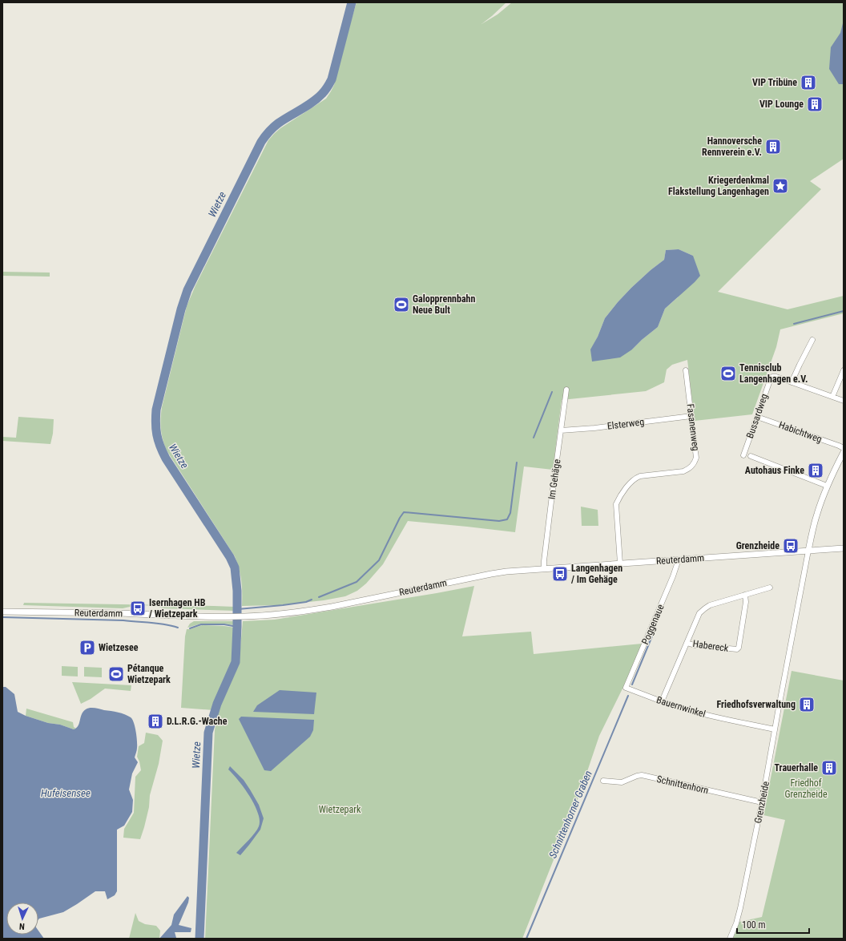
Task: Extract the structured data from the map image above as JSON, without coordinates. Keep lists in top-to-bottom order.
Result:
{
  "streets": {
    "street": [
      "Bussardweg",
      "Elsterweg",
      "Fasanenweg",
      "Habichtweg",
      "Im Gehäge",
      "Reuterdamm",
      "Poggenaue",
      "Habereck",
      "Bauernwinkel",
      "Schnittenhorn",
      "Grenzheide"
    ]
  },
  "crossings": [
    ["Bussardweg", "Habichtweg"],
    ["Elsterweg", "Fasanenweg"],
    ["Elsterweg", "Im Gehäge"],
    ["Fasanenweg", "Reuterdamm"],
    ["Im Gehäge", "Reuterdamm"],
    ["Reuterdamm", "Poggenaue"],
    ["Reuterdamm", "Grenzheide"],
    ["Poggenaue", "Bauernwinkel"],
    ["Habereck", "Bauernwinkel"],
    ["Bauernwinkel", "Grenzheide"],
    ["Schnittenhorn", "Grenzheide"]
  ],
  "water": ["Wietze", "Hufeisensee", "Schnittenhorner Graben"],
  "parks": ["Friedhof Grenzheide", "Wietzepark"],
  "places": {
    "building": [
      "VIP Tribüne",
      "VIP Lounge",
      "Hannoversche Rennverein e.V.",
      "Autohaus Finke",
      "Friedhofsverwaltung",
      "D.L.R.G.-Wache",
      "Trauerhalle"
    ],
    "place": ["Kriegerdenkmal Flakstellung Langenhagen"],
    "sports": ["Galopprennbahn Neue Bult", "Tennisclub Langenhagen e.V.", "Pétanque Wietzepark"],
    "bus stop": ["Grenzheide", "Langenhagen / Im Gehäge", "Isernhagen HB / Wietzepark"],
    "parking": ["Wietzesee"]
  },
  "scale_bar": "100 m",
  "north": "bottom"
}
